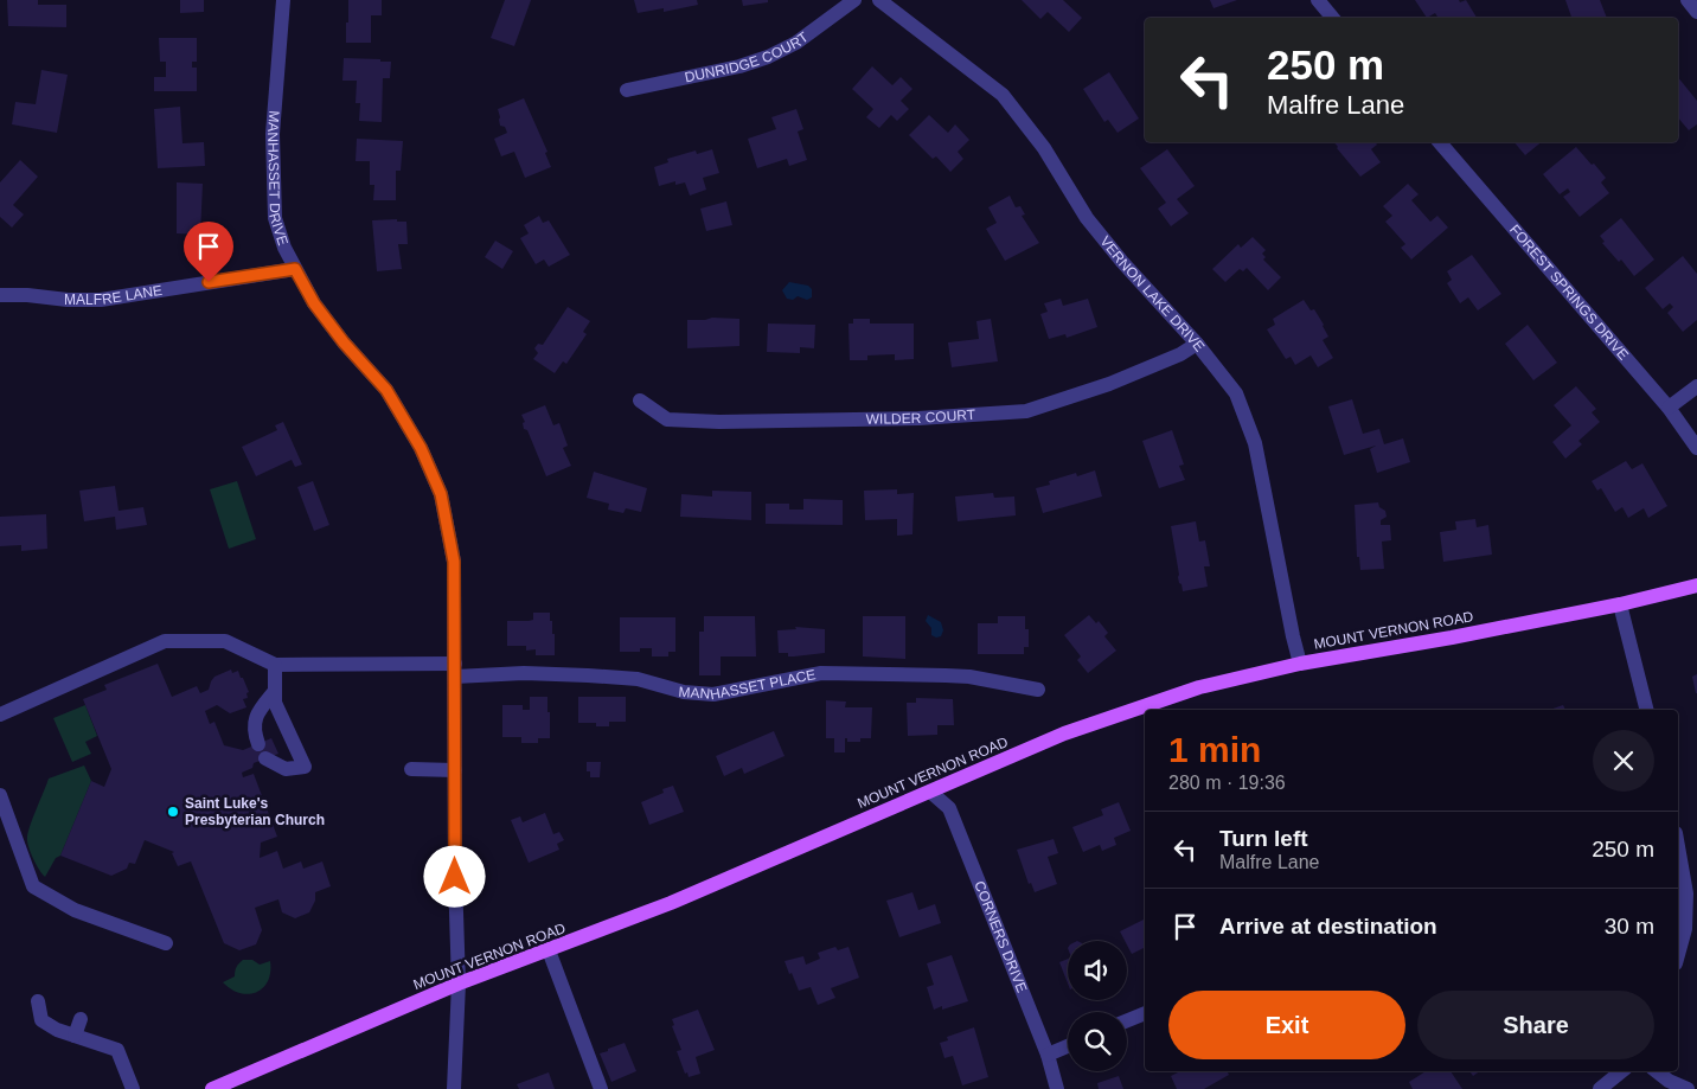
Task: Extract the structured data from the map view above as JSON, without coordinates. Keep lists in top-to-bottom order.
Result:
{
  "streets": {
    "main road": ["MOUNT VERNON ROAD"],
    "street": [
      "DUNRIDGE COURT",
      "MANHASSET DRIVE",
      "FOREST SPRINGS DRIVE",
      "MALFRE LANE",
      "VERNON LAKE DRIVE",
      "WILDER COURT",
      "MANHASSET PLACE",
      "CORNERS DRIVE"
    ]
  },
  "crossings": [
    ["MANHASSET DRIVE", "MALFRE LANE"],
    ["MANHASSET DRIVE", "MOUNT VERNON ROAD"],
    ["MANHASSET DRIVE", "MANHASSET PLACE"],
    ["VERNON LAKE DRIVE", "WILDER COURT"],
    ["VERNON LAKE DRIVE", "MOUNT VERNON ROAD"],
    ["MOUNT VERNON ROAD", "CORNERS DRIVE"]
  ],
  "places": ["Saint Luke's Presbyterian Church"],
  "page": {
    "turn": ["250 m", "Malfre Lane"],
    "heading": ["1 min", "280 m · 19:36"],
    "list": [
      {
        "name": "Turn left",
        "note": "Malfre Lane",
        "value": "250 m"
      },
      {
        "name": "Arrive at destination",
        "value": "30 m"
      }
    ],
    "buttons": ["Exit", "Share"]
  }
}
